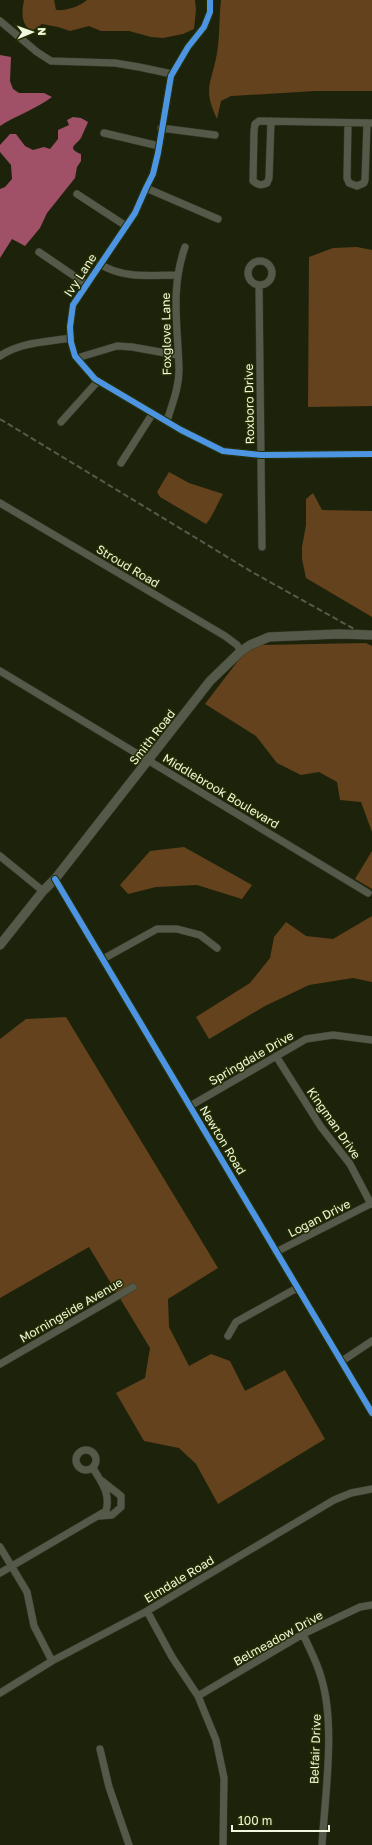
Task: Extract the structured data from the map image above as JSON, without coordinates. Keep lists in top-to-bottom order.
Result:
{
  "streets": {
    "main road": ["Smith Road"],
    "street": [
      "Ivy Lane",
      "Foxglove Lane",
      "Roxboro Drive",
      "Stroud Road",
      "Middlebrook Boulevard",
      "Springdale Drive",
      "Kingman Drive",
      "Newton Road",
      "Logan Drive",
      "Morningside Avenue",
      "Elmdale Road",
      "Belmeadow Drive",
      "Belfair Drive"
    ]
  },
  "crossings": [
    ["Ivy Lane", "Foxglove Lane"],
    ["Ivy Lane", "Roxboro Drive"],
    ["Stroud Road", "Smith Road"],
    ["Smith Road", "Middlebrook Boulevard"],
    ["Smith Road", "Newton Road"],
    ["Springdale Drive", "Kingman Drive"],
    ["Springdale Drive", "Newton Road"],
    ["Kingman Drive", "Logan Drive"],
    ["Newton Road", "Logan Drive"],
    ["Belmeadow Drive", "Belfair Drive"]
  ],
  "scale_bar": "100 m",
  "north": "right"
}
